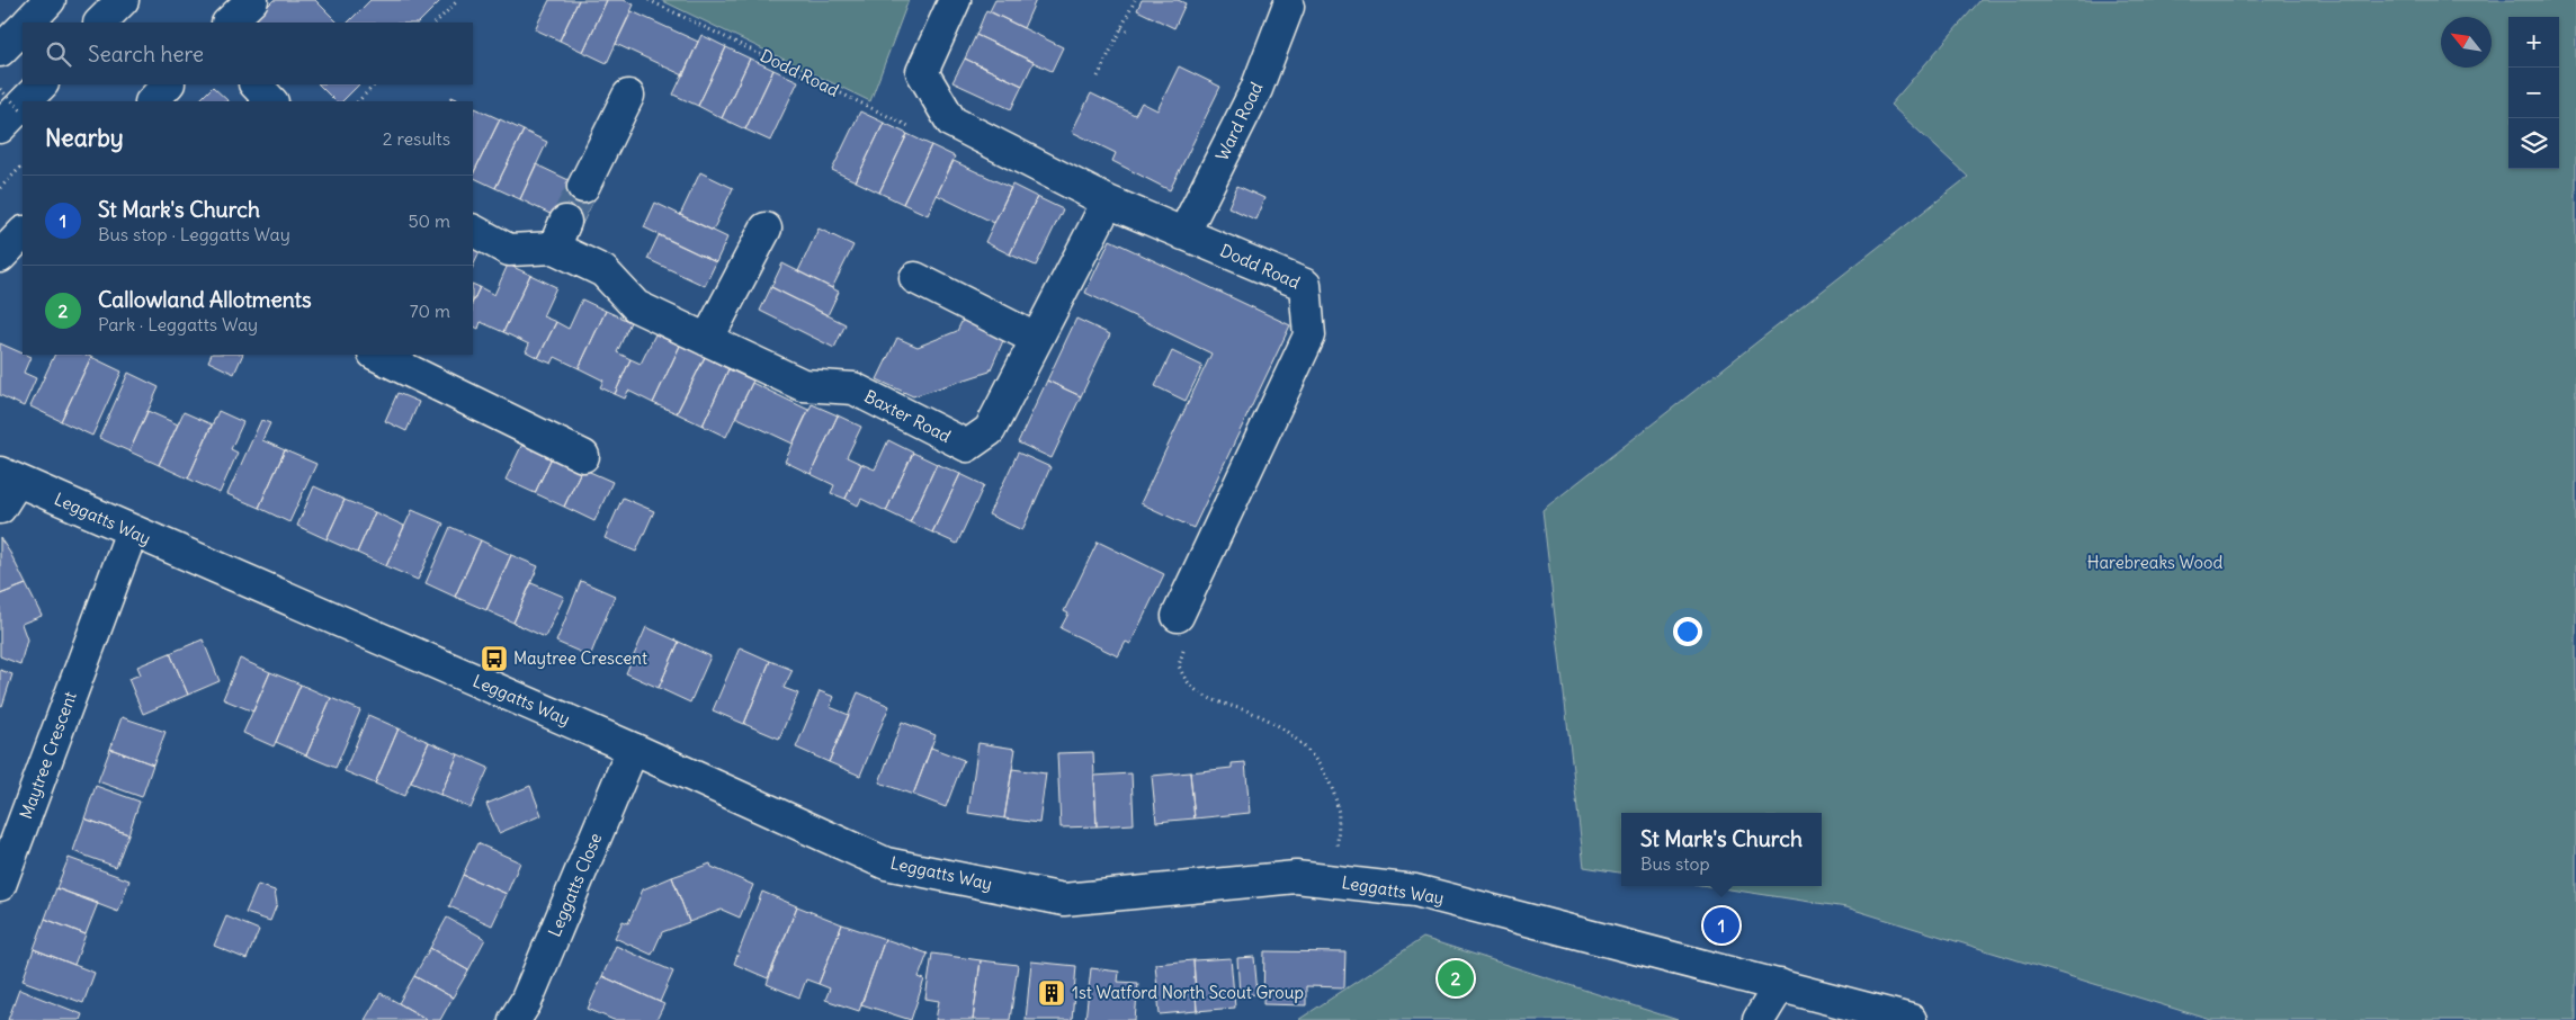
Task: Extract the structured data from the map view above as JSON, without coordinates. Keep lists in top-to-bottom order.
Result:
{
  "streets": {
    "main road": [
      "Dodd Road",
      "Ward Road",
      "Baxter Road",
      "Leggatts Way",
      "Maytree Crescent",
      "Leggatts Close"
    ]
  },
  "crossings": [
    ["Dodd Road", "Ward Road"],
    ["Dodd Road", "Baxter Road"],
    ["Leggatts Way", "Maytree Crescent"],
    ["Leggatts Way", "Leggatts Close"]
  ],
  "parks": ["Harebreaks Wood"],
  "places": {
    "bus stop": ["Maytree Crescent"],
    "building": ["1st Watford North Scout Group"]
  },
  "north": "top left",
  "page": {
    "map_buttons": ["+", "−"],
    "search": "Search here",
    "heading": ["Nearby", "2 results"],
    "list": [
      {
        "mark": "1",
        "name": "St Mark's Church",
        "note": "Bus stop · Leggatts Way",
        "value": "50 m"
      },
      {
        "mark": "2",
        "name": "Callowland Allotments",
        "note": "Park · Leggatts Way",
        "value": "70 m"
      }
    ],
    "popup": ["St Mark's Church", "Bus stop"],
    "pins": ["1", "2"]
  }
}
